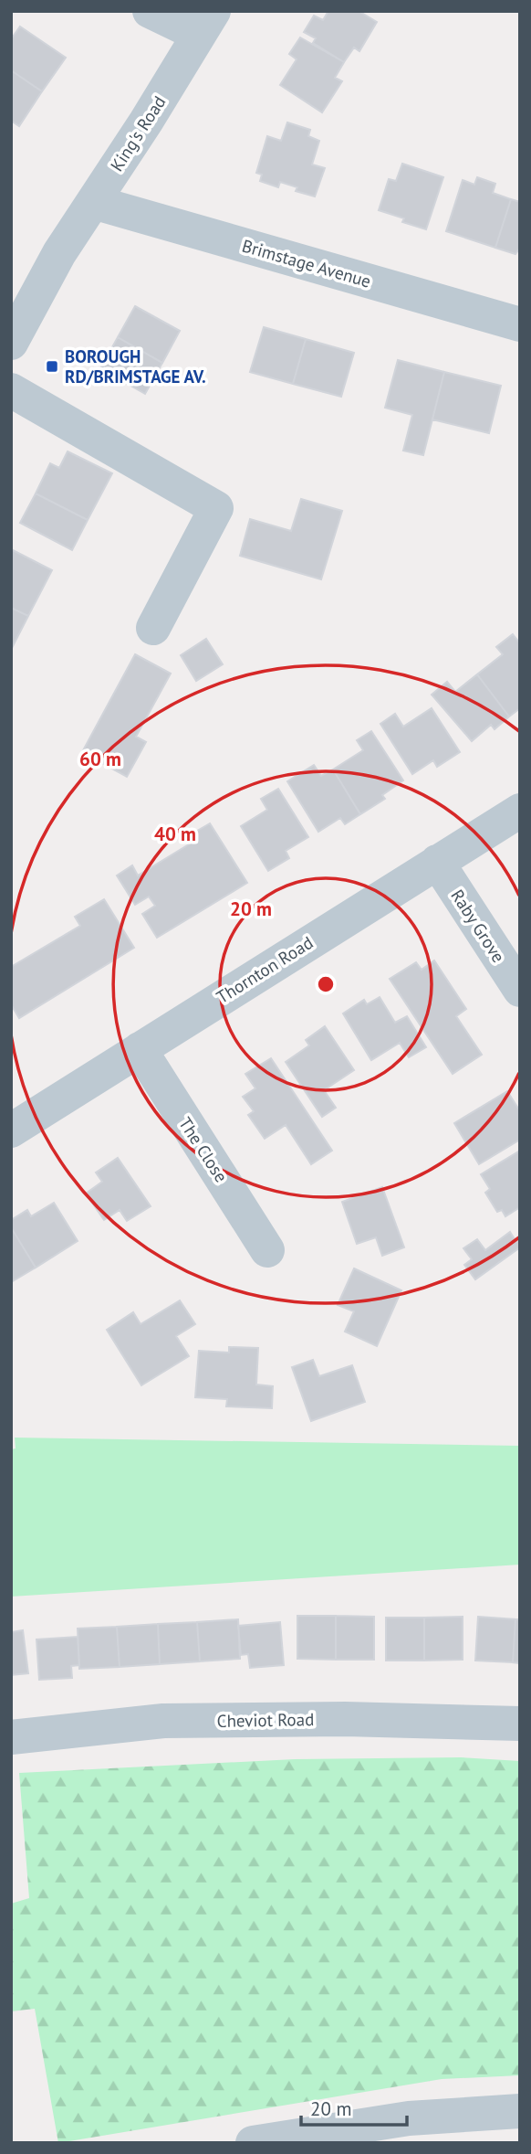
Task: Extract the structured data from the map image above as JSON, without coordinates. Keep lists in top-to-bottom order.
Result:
{
  "streets": {
    "street": [
      "King's Road",
      "Brimstage Avenue",
      "Raby Grove",
      "Thornton Road",
      "The Close",
      "Cheviot Road"
    ]
  },
  "crossings": [
    ["King's Road", "Brimstage Avenue"],
    ["Raby Grove", "Thornton Road"],
    ["Thornton Road", "The Close"]
  ],
  "places": {
    "transit": ["BOROUGH RD/BRIMSTAGE AV."]
  },
  "scale_bar": "20 m",
  "rings": ["60 m", "40 m", "20 m"]
}
